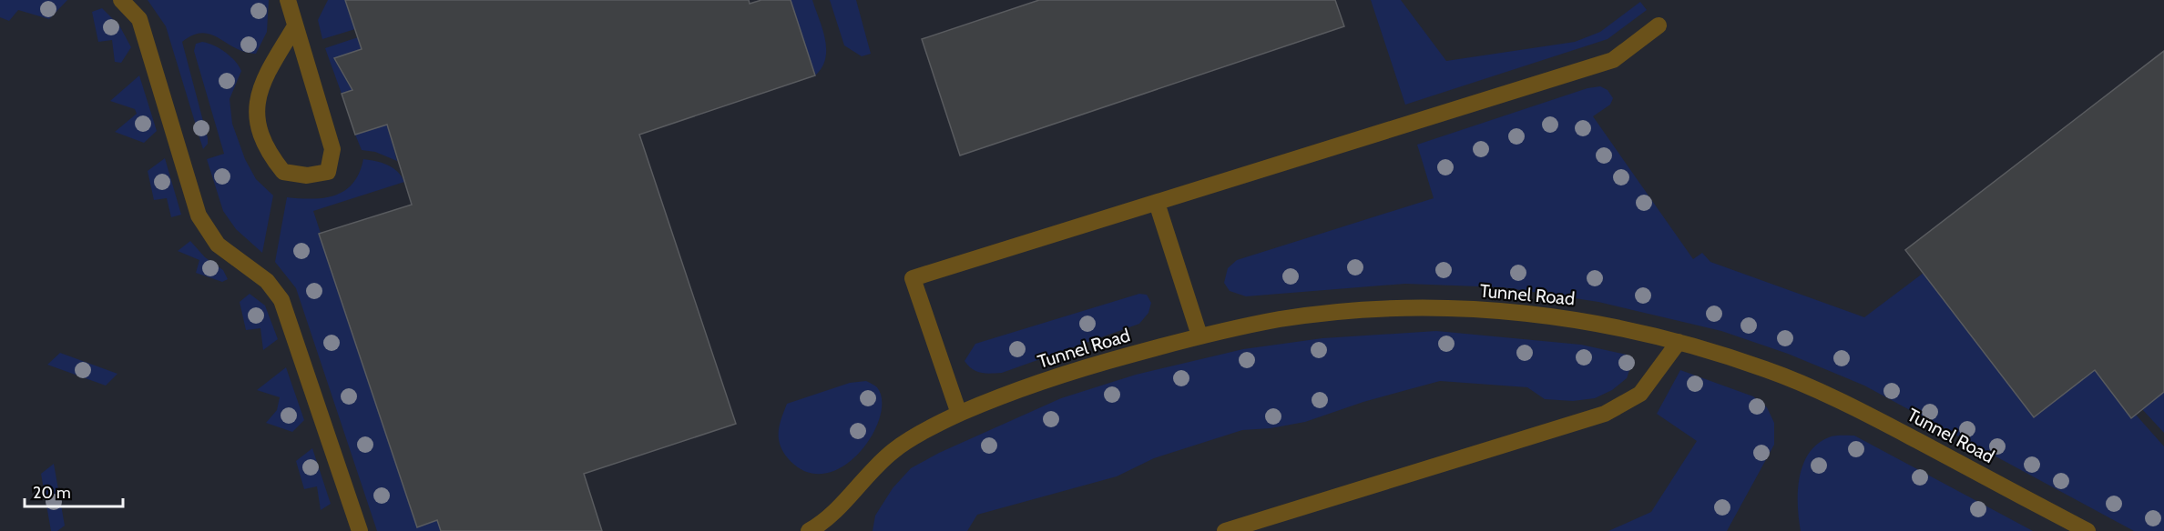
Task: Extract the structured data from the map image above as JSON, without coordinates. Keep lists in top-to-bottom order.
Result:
{
  "streets": {
    "street": ["Tunnel Road"]
  },
  "scale_bar": "20 m"
}
